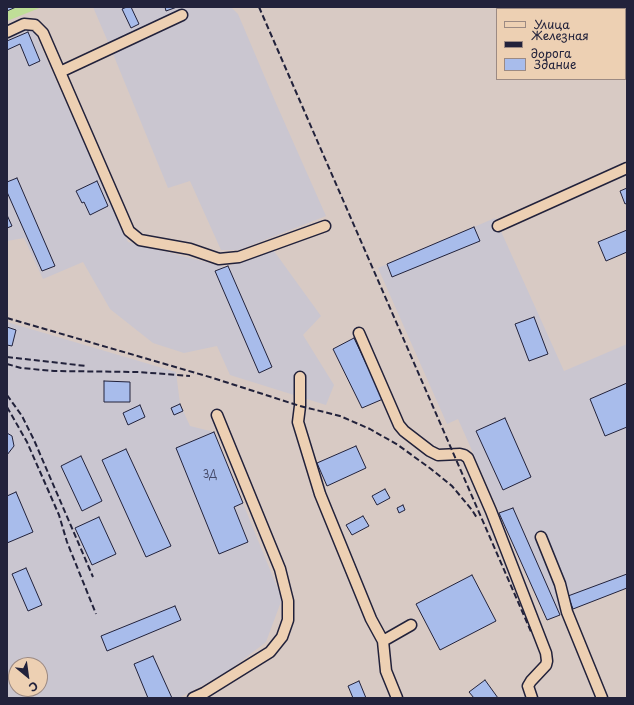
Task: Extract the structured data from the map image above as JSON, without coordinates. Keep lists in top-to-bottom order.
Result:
{
  "house_numbers": ["3Д"],
  "legend": ["Улица", "Железная дорога", "Здание"],
  "north": "bottom right"
}
